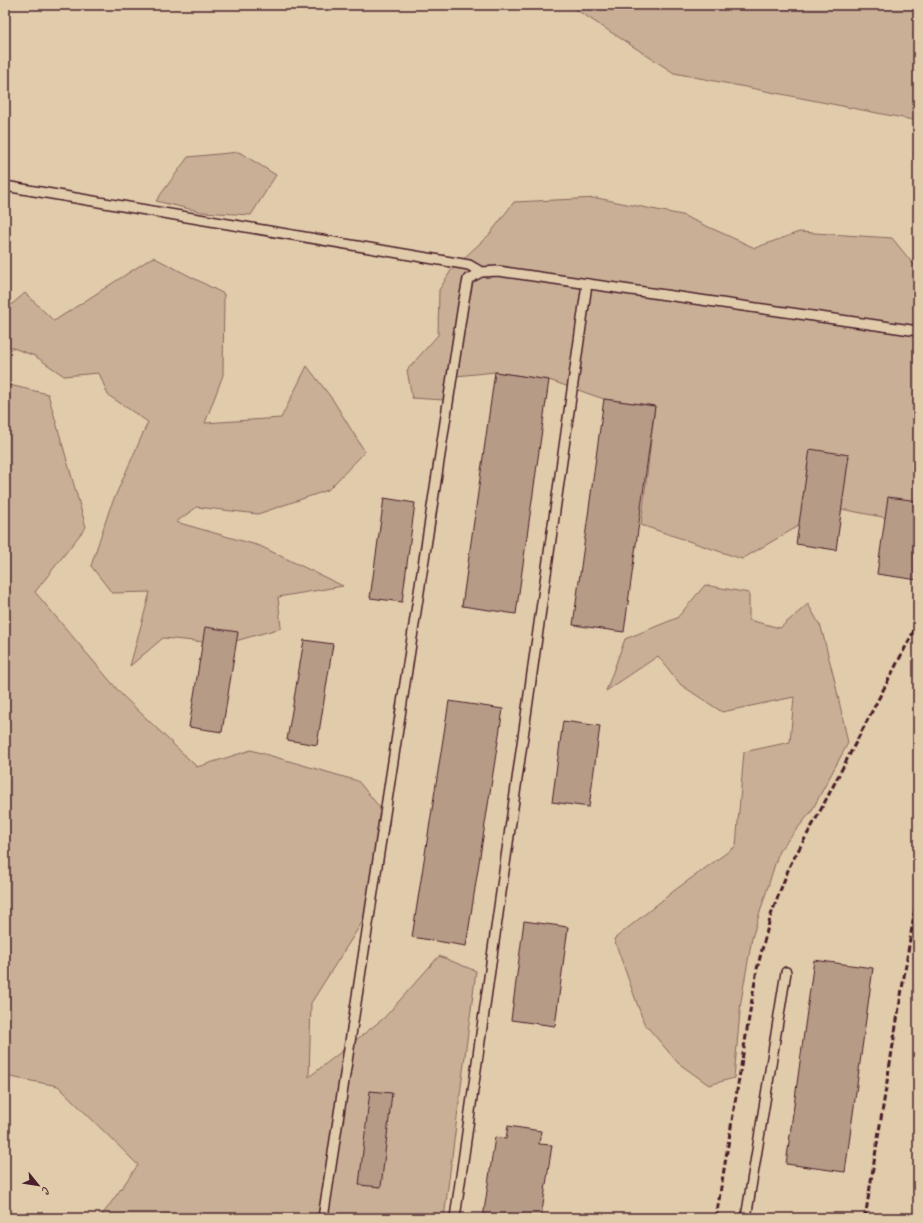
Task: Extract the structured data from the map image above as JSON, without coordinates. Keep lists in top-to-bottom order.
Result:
{
  "north": "bottom right"
}
